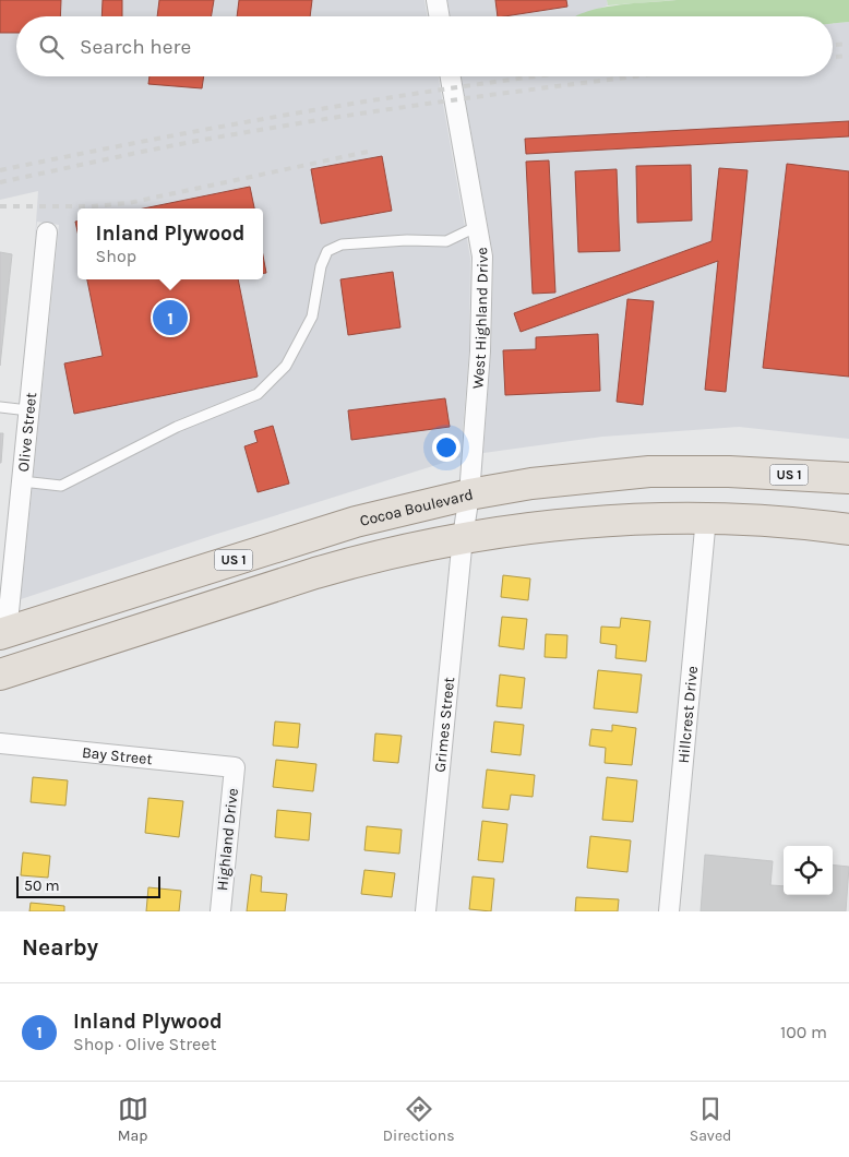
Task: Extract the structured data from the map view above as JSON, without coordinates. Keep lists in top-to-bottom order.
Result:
{
  "streets": {
    "main road": ["US 1", "Cocoa Boulevard"],
    "street": [
      "West Highland Drive",
      "Olive Street",
      "Hillcrest Drive",
      "Grimes Street",
      "Bay Street",
      "Highland Drive"
    ]
  },
  "crossings": [
    ["West Highland Drive", "US 1"],
    ["West Highland Drive", "Cocoa Boulevard"],
    ["West Highland Drive", "Grimes Street"],
    ["Olive Street", "US 1"],
    ["Olive Street", "Cocoa Boulevard"],
    ["US 1", "Cocoa Boulevard"],
    ["US 1", "Hillcrest Drive"],
    ["US 1", "Grimes Street"],
    ["Bay Street", "Highland Drive"]
  ],
  "scale_bar": "50 m",
  "page": {
    "search": "Search here",
    "popup": ["Inland Plywood", "Shop"],
    "pins": "1",
    "scale": "50 m",
    "heading": "Nearby",
    "list": [
      {
        "mark": "1",
        "name": "Inland Plywood",
        "note": "Shop · Olive Street",
        "value": "100 m"
      }
    ],
    "nav": ["Map", "Directions", "Saved"]
  }
}
